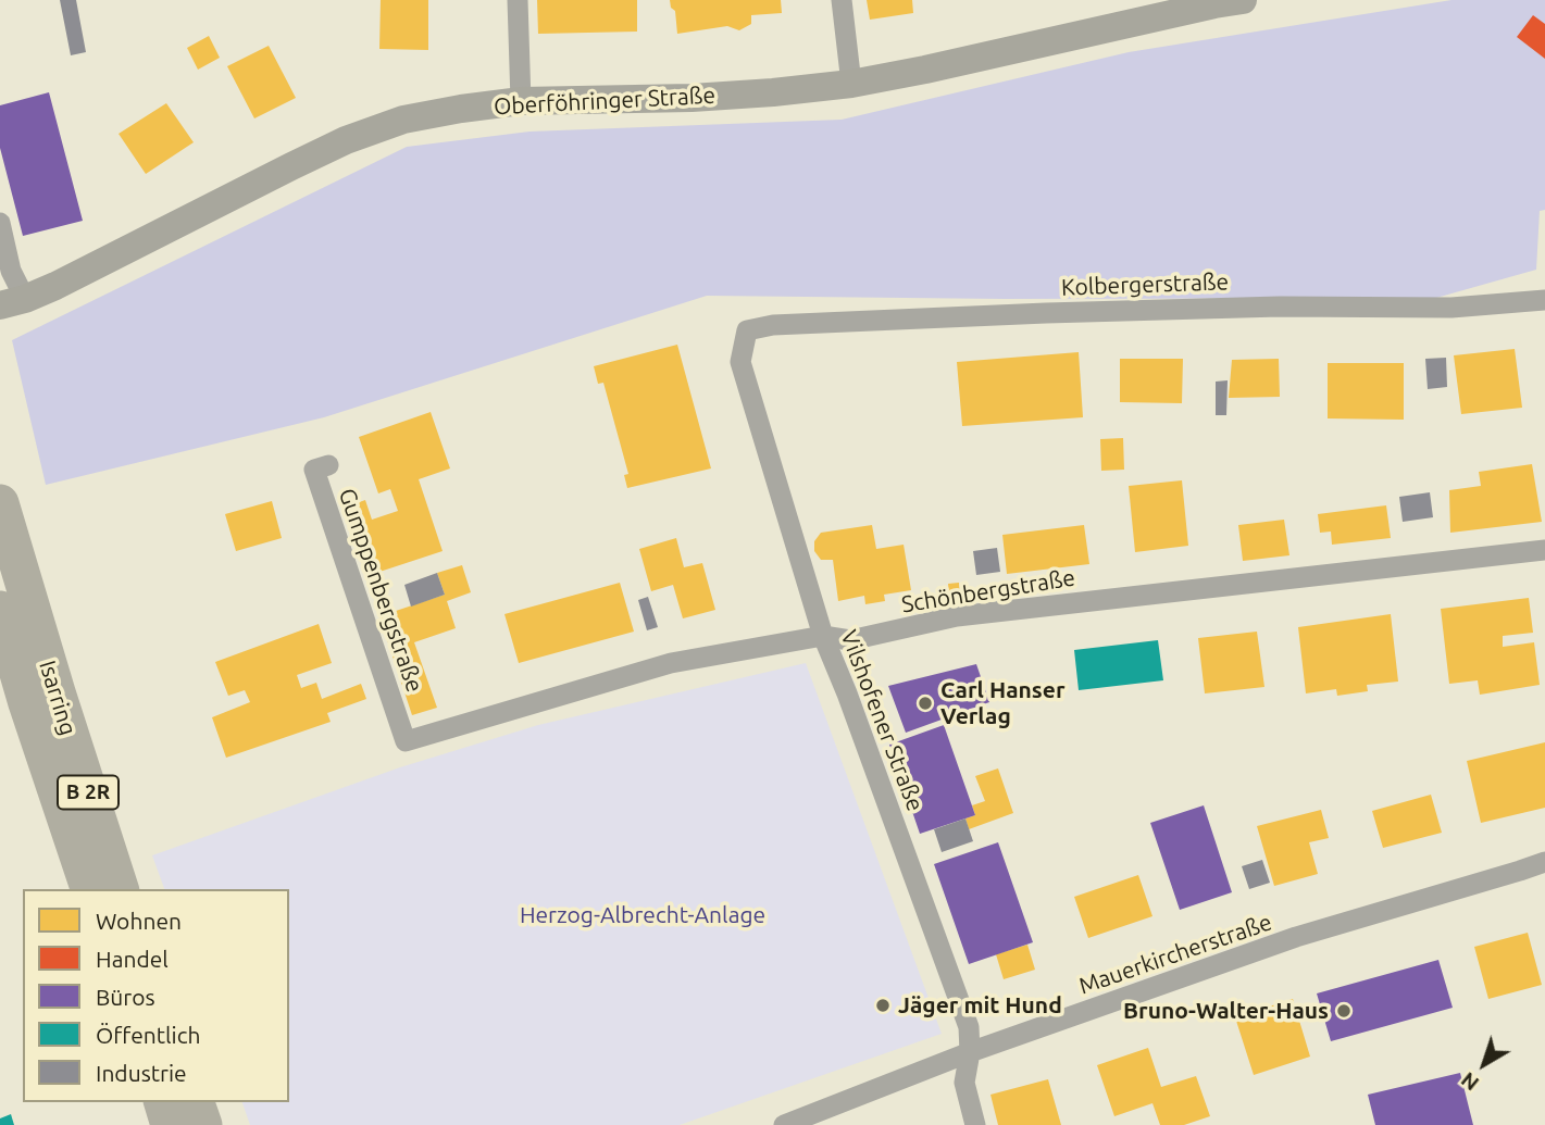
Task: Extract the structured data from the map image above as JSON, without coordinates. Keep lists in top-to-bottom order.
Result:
{
  "streets": {
    "highway": ["Isarring", "B 2R"],
    "main road": ["Oberföhringer Straße"],
    "street": [
      "Kolbergerstraße",
      "Gumppenbergstraße",
      "Schönbergstraße",
      "Vilshofener Straße",
      "Mauerkircherstraße"
    ]
  },
  "crossings": [
    ["Kolbergerstraße", "Vilshofener Straße"],
    ["Gumppenbergstraße", "Schönbergstraße"],
    ["Schönbergstraße", "Vilshofener Straße"],
    ["Vilshofener Straße", "Mauerkircherstraße"]
  ],
  "parks": ["Herzog-Albrecht-Anlage"],
  "places": ["Carl Hanser Verlag", "Jäger mit Hund", "Bruno-Walter-Haus"],
  "legend": [
    "Wohnen",
    "Handel",
    "Büros",
    "Öffentlich",
    "Industrie"
  ],
  "north": "bottom left"
}
